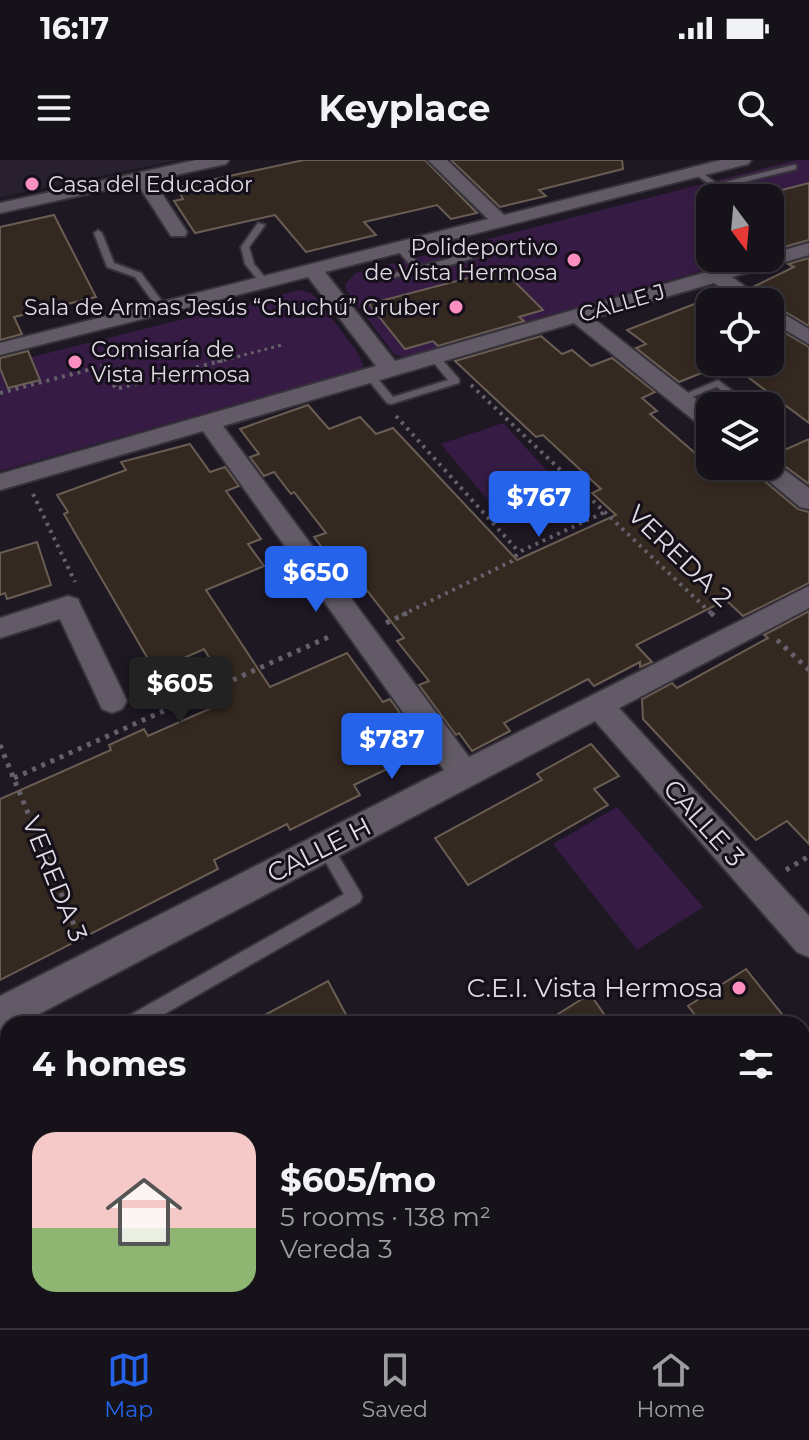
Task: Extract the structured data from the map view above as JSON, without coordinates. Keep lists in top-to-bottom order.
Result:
{
  "streets": {
    "street": ["CALLE J", "CALLE 3", "CALLE H"],
    "path": ["VEREDA 2", "VEREDA 3"]
  },
  "crossings": [
    ["VEREDA 2", "CALLE H"],
    ["CALLE 3", "CALLE H"],
    ["CALLE H", "VEREDA 3"]
  ],
  "places": [
    "Casa del Educador",
    "Polideportivo de Vista Hermosa",
    "Sala de Armas Jesús “Chuchú” Gruber",
    "Comisaría de Vista Hermosa",
    "C.E.I. Vista Hermosa"
  ],
  "north": "bottom",
  "page": {
    "status": "16:17",
    "header": "Keyplace",
    "price": [
      "$767",
      "$650",
      "$605",
      "$787"
    ],
    "heading": "4 homes",
    "list": [
      {
        "name": "$605/mo",
        "note": "5 rooms · 138 m² · Vereda 3"
      }
    ],
    "tabs": ["Map", "Saved", "Home"]
  }
}
